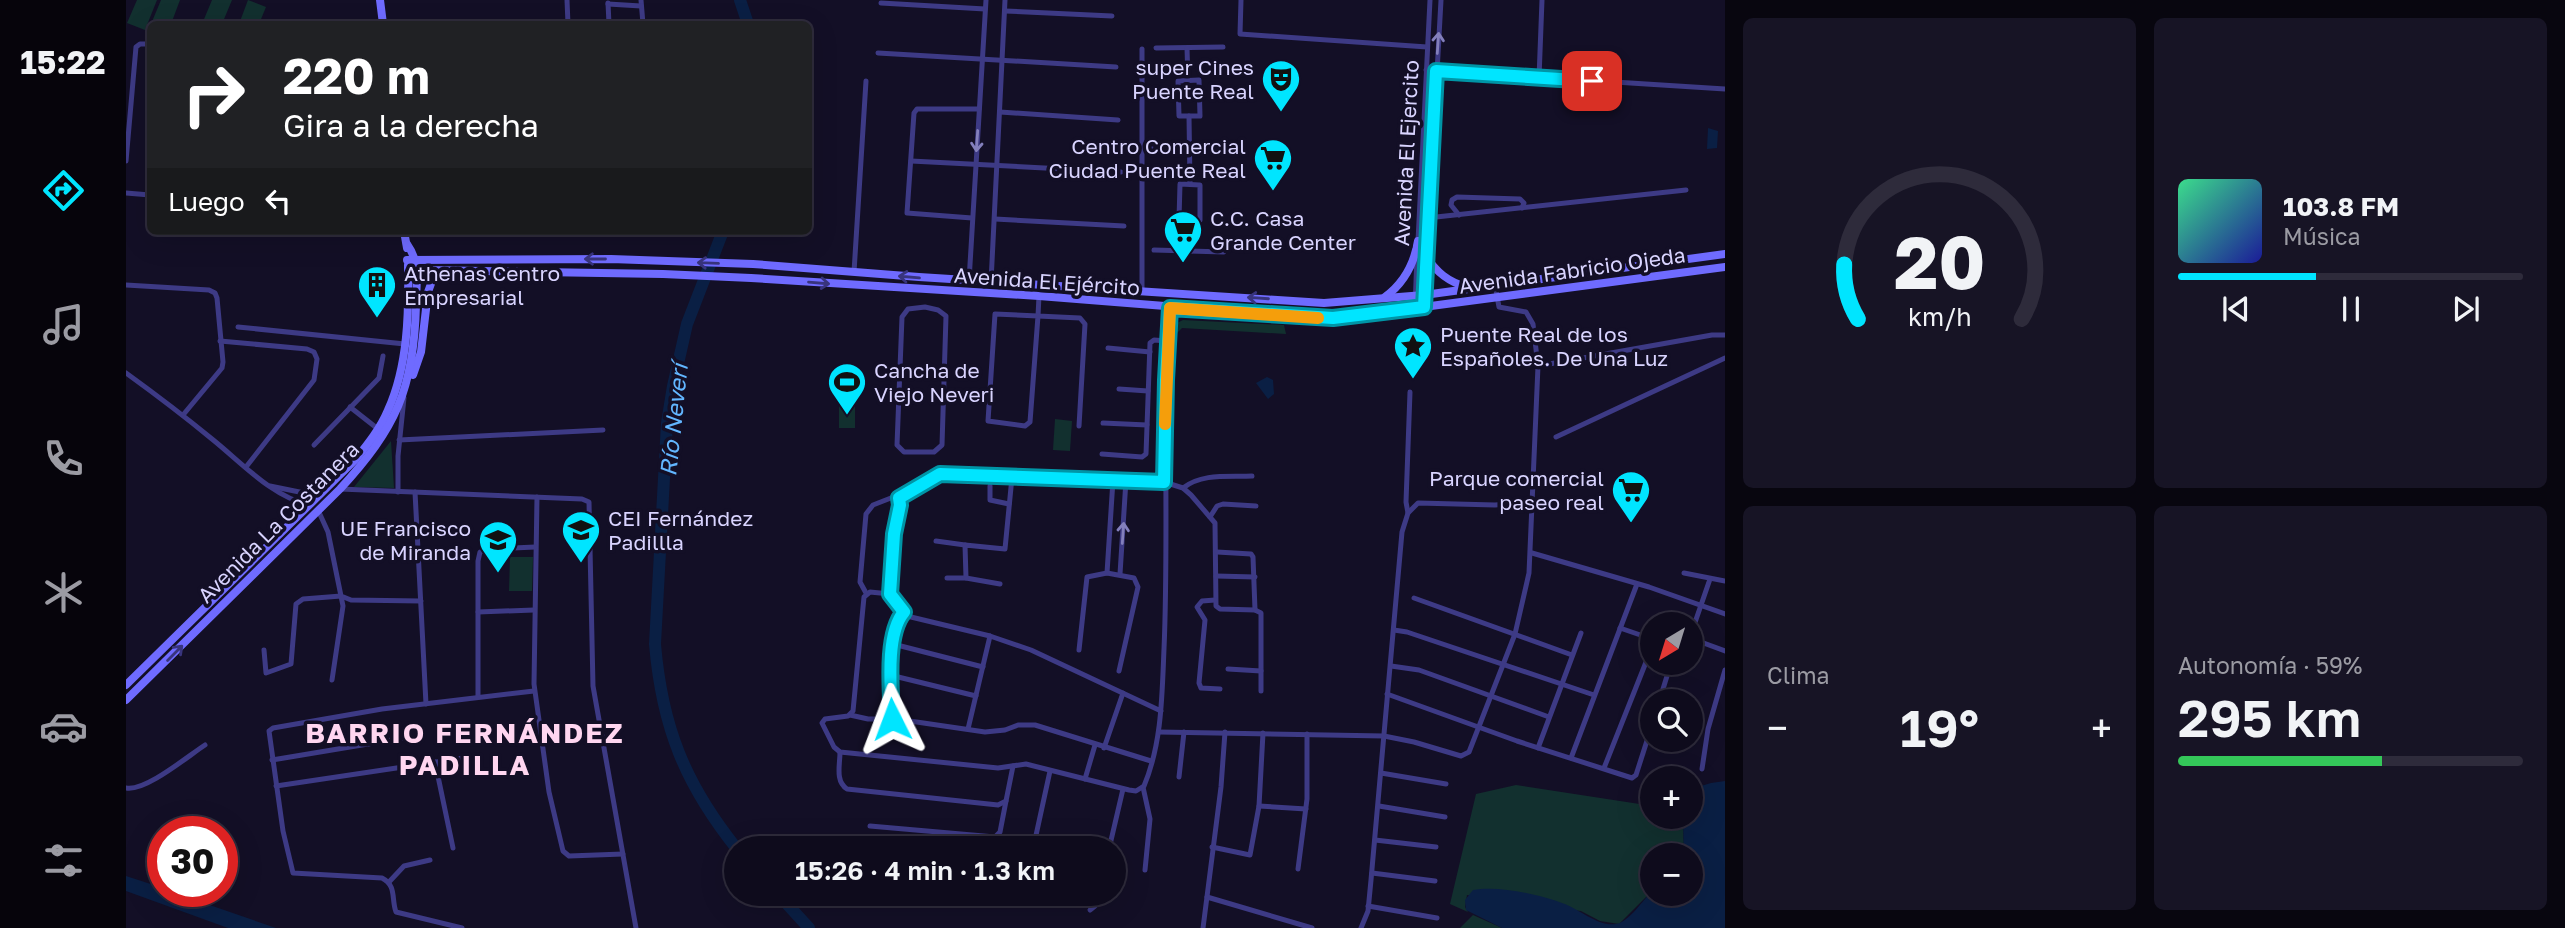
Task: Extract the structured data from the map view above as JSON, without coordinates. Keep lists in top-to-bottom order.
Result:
{
  "streets": {
    "street": [
      "Avenida El Ejercito",
      "Avenida Fabricio Ojeda",
      "Avenida El Ejército",
      "Avenida La Costanera"
    ]
  },
  "crossings": [
    ["Avenida El Ejercito", "Avenida Fabricio Ojeda"],
    ["Avenida El Ejercito", "Avenida El Ejército"],
    ["Avenida Fabricio Ojeda", "Avenida El Ejército"]
  ],
  "districts": ["BARRIO FERNÁNDEZ PADILLA"],
  "water": ["Río Neverí"],
  "places": {
    "theatre": ["super Cines Puente Real"],
    "supermarket": ["Centro Comercial Ciudad Puente Real", "C.C. Casa Grande Center", "Parque comercial paseo real"],
    "building": ["Athenas Centro Empresarial"],
    "place": ["Puente Real de los Españoles. De Una Luz"],
    "sports": ["Cancha de Viejo Neveri"],
    "school or university": ["CEI Fernández Padillla", "UE Francisco de Miranda"]
  },
  "north": "bottom left",
  "page": {
    "tabs": "15:22",
    "turn": ["220 m", "Gira a la derecha"],
    "then": "Luego",
    "song": ["103.8 FM", "Música"],
    "tile": [
      "Clima",
      ["Autonomía · 59%", "295 km"]
    ],
    "map_buttons": ["+", "−"],
    "heat": ["−", "19°", "+"],
    "limit": "30",
    "trip": "15:26 · 4 min · 1.3 km",
    "gauge": ["20", "km/h"]
  }
}
